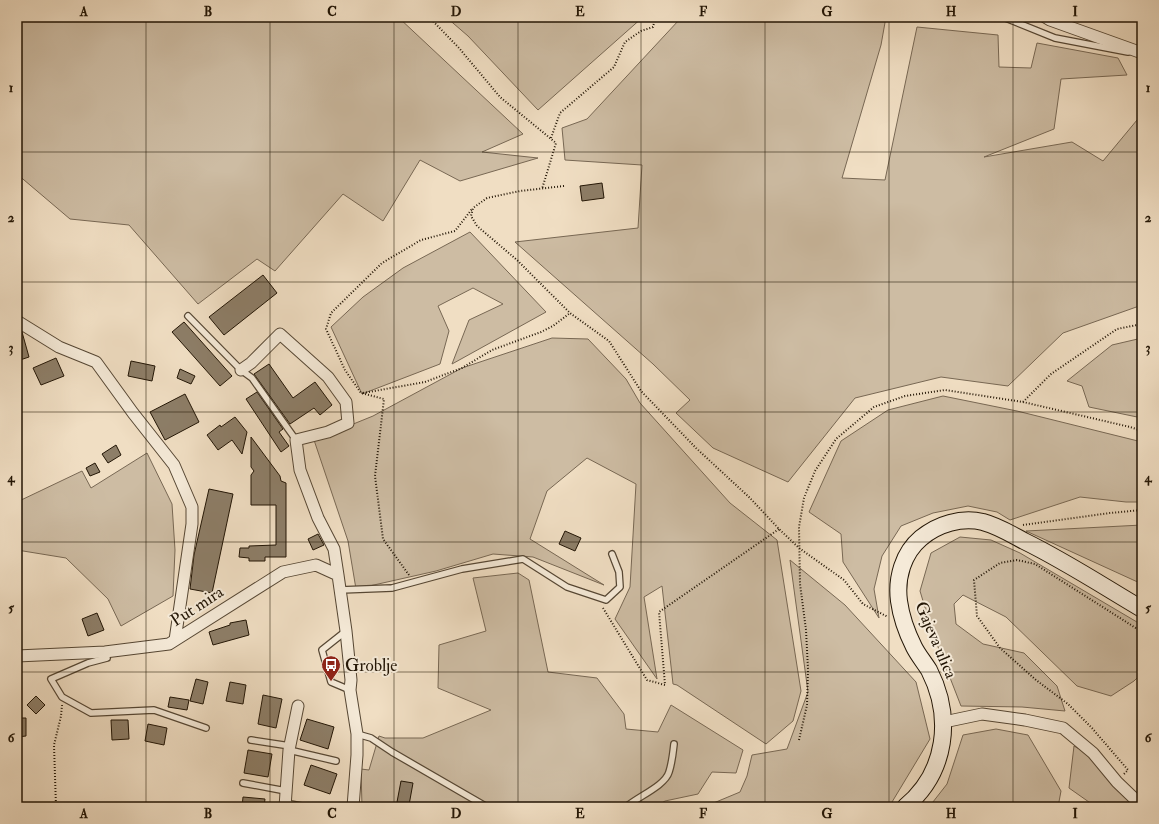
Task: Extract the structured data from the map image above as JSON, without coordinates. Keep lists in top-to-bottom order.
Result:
{
  "streets": {
    "main road": ["Gajeva ulica"],
    "street": ["Put mira"]
  },
  "places": {
    "bus stop": ["Groblje"]
  },
  "grid": {
    "columns": [
      "A",
      "B",
      "C",
      "D",
      "E",
      "F",
      "G",
      "H",
      "I"
    ],
    "rows": [
      "1",
      "2",
      "3",
      "4",
      "5",
      "6"
    ]
  }
}
